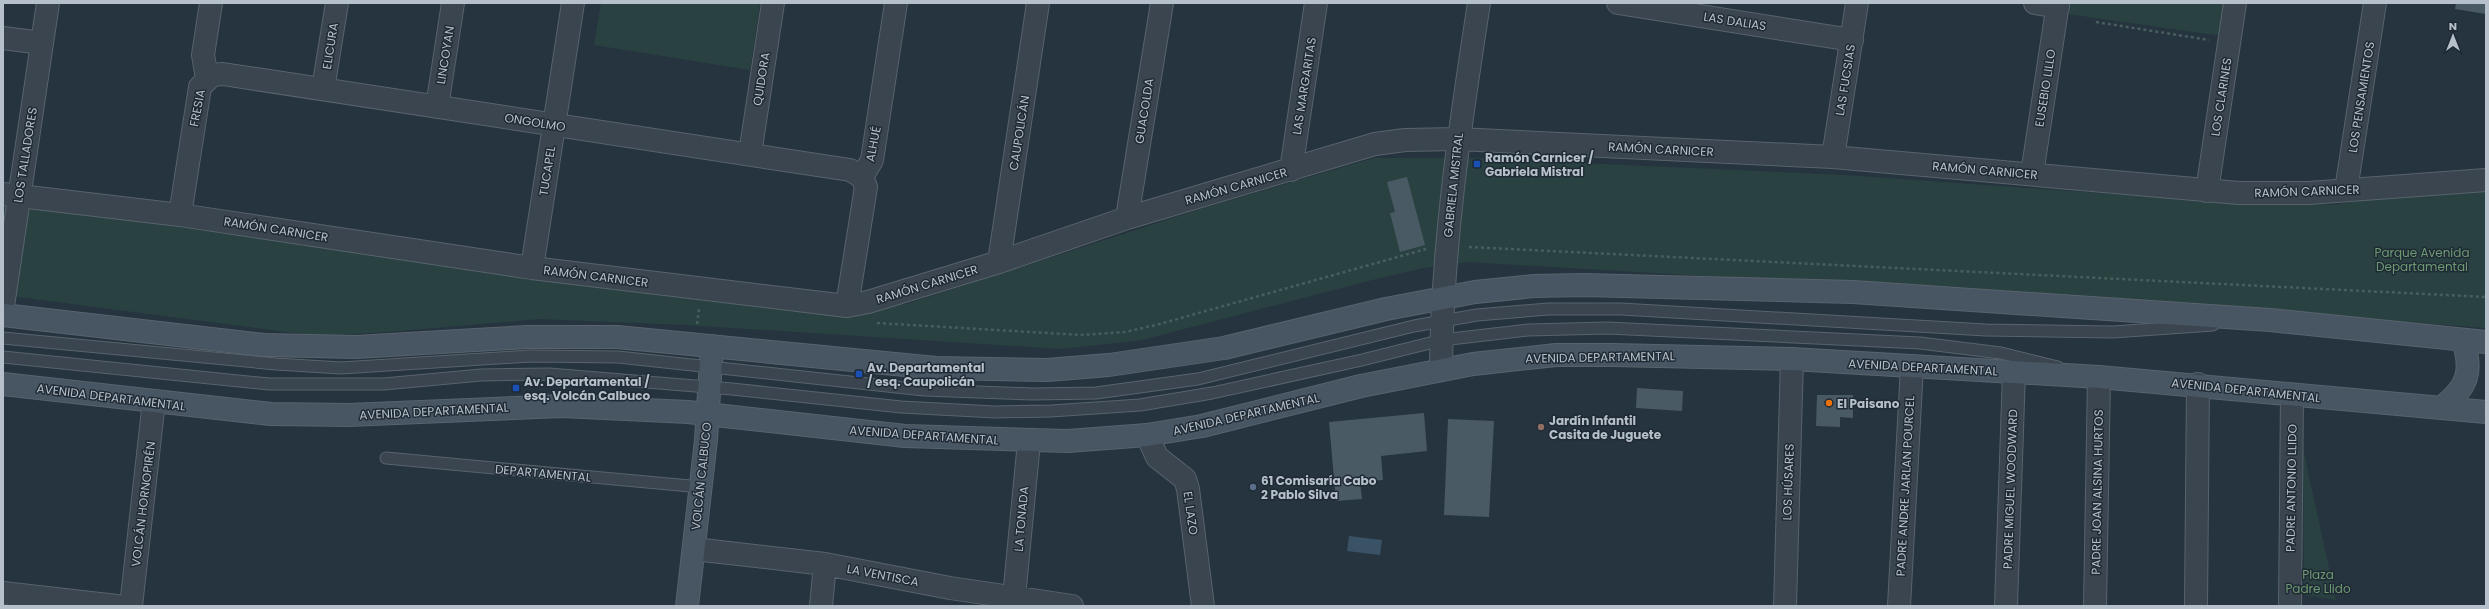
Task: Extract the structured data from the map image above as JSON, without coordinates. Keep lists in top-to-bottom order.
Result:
{
  "streets": {
    "main road": ["AVENIDA DEPARTAMENTAL", "VOLCÁN CALBUCO"],
    "street": [
      "LAS DALIAS",
      "ELICURA",
      "LINCOYAN",
      "QUIDORA",
      "LAS FUCSIAS",
      "LAS MARGARITAS",
      "EUSEBIO LILLO",
      "LOS CLARINES",
      "LOS PENSAMIENTOS",
      "FRESIA",
      "GUACOLDA",
      "ONGOLMO",
      "CAUPOLICÁN",
      "ALHUÉ",
      "RAMÓN CARNICER",
      "LOS TALLADORES",
      "TUCAPEL",
      "GABRIELA MISTRAL",
      "LOS HÚSARES",
      "PADRE ANDRE JARLAN POURCEL",
      "PADRE ANTONIO LLIDO",
      "PADRE MIGUEL WOODWARD",
      "PADRE JOAN ALSINA HURTOS",
      "VOLCÁN HORNOPIRÉN",
      "EL LAZO",
      "LA TONADA",
      "LA VENTISCA"
    ],
    "lane": ["DEPARTAMENTAL"]
  },
  "crossings": [
    ["LAS DALIAS", "LAS FUCSIAS"],
    ["ELICURA", "ONGOLMO"],
    ["LINCOYAN", "ONGOLMO"],
    ["QUIDORA", "ONGOLMO"],
    ["LAS FUCSIAS", "RAMÓN CARNICER"],
    ["LAS MARGARITAS", "RAMÓN CARNICER"],
    ["EUSEBIO LILLO", "RAMÓN CARNICER"],
    ["LOS CLARINES", "RAMÓN CARNICER"],
    ["LOS PENSAMIENTOS", "RAMÓN CARNICER"],
    ["FRESIA", "ONGOLMO"],
    ["FRESIA", "RAMÓN CARNICER"],
    ["GUACOLDA", "RAMÓN CARNICER"],
    ["ONGOLMO", "ALHUÉ"],
    ["ONGOLMO", "TUCAPEL"],
    ["CAUPOLICÁN", "RAMÓN CARNICER"],
    ["ALHUÉ", "RAMÓN CARNICER"],
    ["RAMÓN CARNICER", "LOS TALLADORES"],
    ["RAMÓN CARNICER", "TUCAPEL"],
    ["RAMÓN CARNICER", "GABRIELA MISTRAL"],
    ["GABRIELA MISTRAL", "AVENIDA DEPARTAMENTAL"],
    ["AVENIDA DEPARTAMENTAL", "VOLCÁN CALBUCO"],
    ["AVENIDA DEPARTAMENTAL", "LOS HÚSARES"],
    ["AVENIDA DEPARTAMENTAL", "PADRE ANDRE JARLAN POURCEL"],
    ["AVENIDA DEPARTAMENTAL", "PADRE ANTONIO LLIDO"],
    ["AVENIDA DEPARTAMENTAL", "PADRE MIGUEL WOODWARD"],
    ["AVENIDA DEPARTAMENTAL", "PADRE JOAN ALSINA HURTOS"],
    ["AVENIDA DEPARTAMENTAL", "VOLCÁN HORNOPIRÉN"],
    ["AVENIDA DEPARTAMENTAL", "EL LAZO"],
    ["AVENIDA DEPARTAMENTAL", "LA TONADA"],
    ["DEPARTAMENTAL", "VOLCÁN CALBUCO"],
    ["VOLCÁN CALBUCO", "LA VENTISCA"],
    ["LA TONADA", "LA VENTISCA"]
  ],
  "parks": ["Parque Avenida Departamental", "Plaza Padre Llido"],
  "places": {
    "transit": ["Ramón Carnicer / Gabriela Mistral", "Av. Departamental / esq. Caupolicán", "Av. Departamental / esq. Volcán Calbuco"],
    "other": ["El Paisano", "Jardín Infantil Casita de Juguete", "61 Comisaría Cabo 2 Pablo Silva"]
  },
  "north": "top"
}
